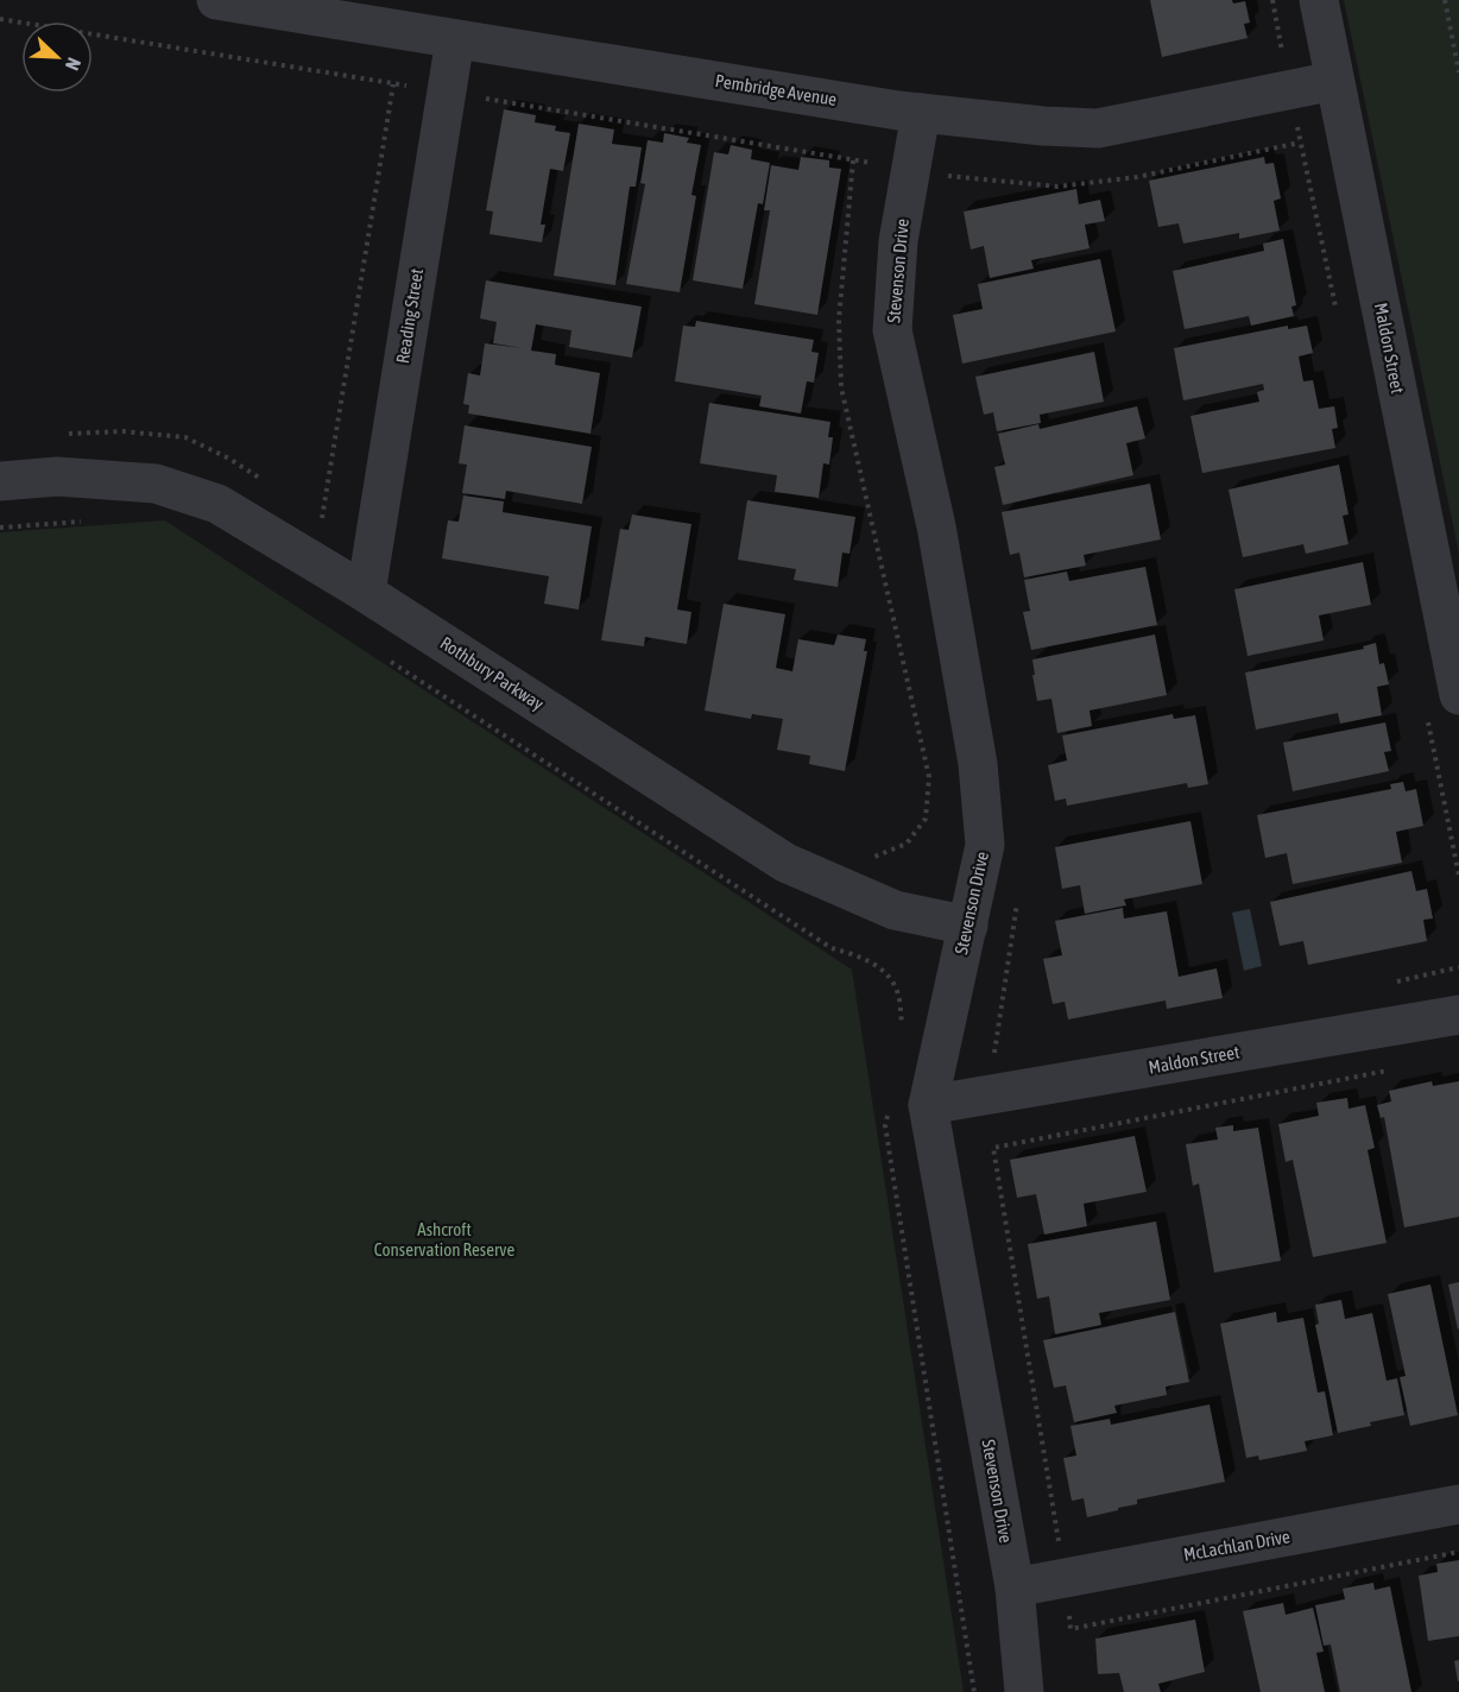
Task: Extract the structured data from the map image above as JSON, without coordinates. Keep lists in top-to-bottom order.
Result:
{
  "streets": {
    "street": [
      "Pembridge Avenue",
      "Stevenson Drive",
      "Reading Street",
      "Maldon Street",
      "Rothbury Parkway",
      "McLachlan Drive"
    ]
  },
  "crossings": [
    ["Pembridge Avenue", "Stevenson Drive"],
    ["Pembridge Avenue", "Reading Street"],
    ["Pembridge Avenue", "Maldon Street"],
    ["Stevenson Drive", "Maldon Street"],
    ["Stevenson Drive", "Rothbury Parkway"],
    ["Stevenson Drive", "McLachlan Drive"],
    ["Reading Street", "Rothbury Parkway"]
  ],
  "parks": ["Ashcroft Conservation Reserve"],
  "north": "bottom right"
}
